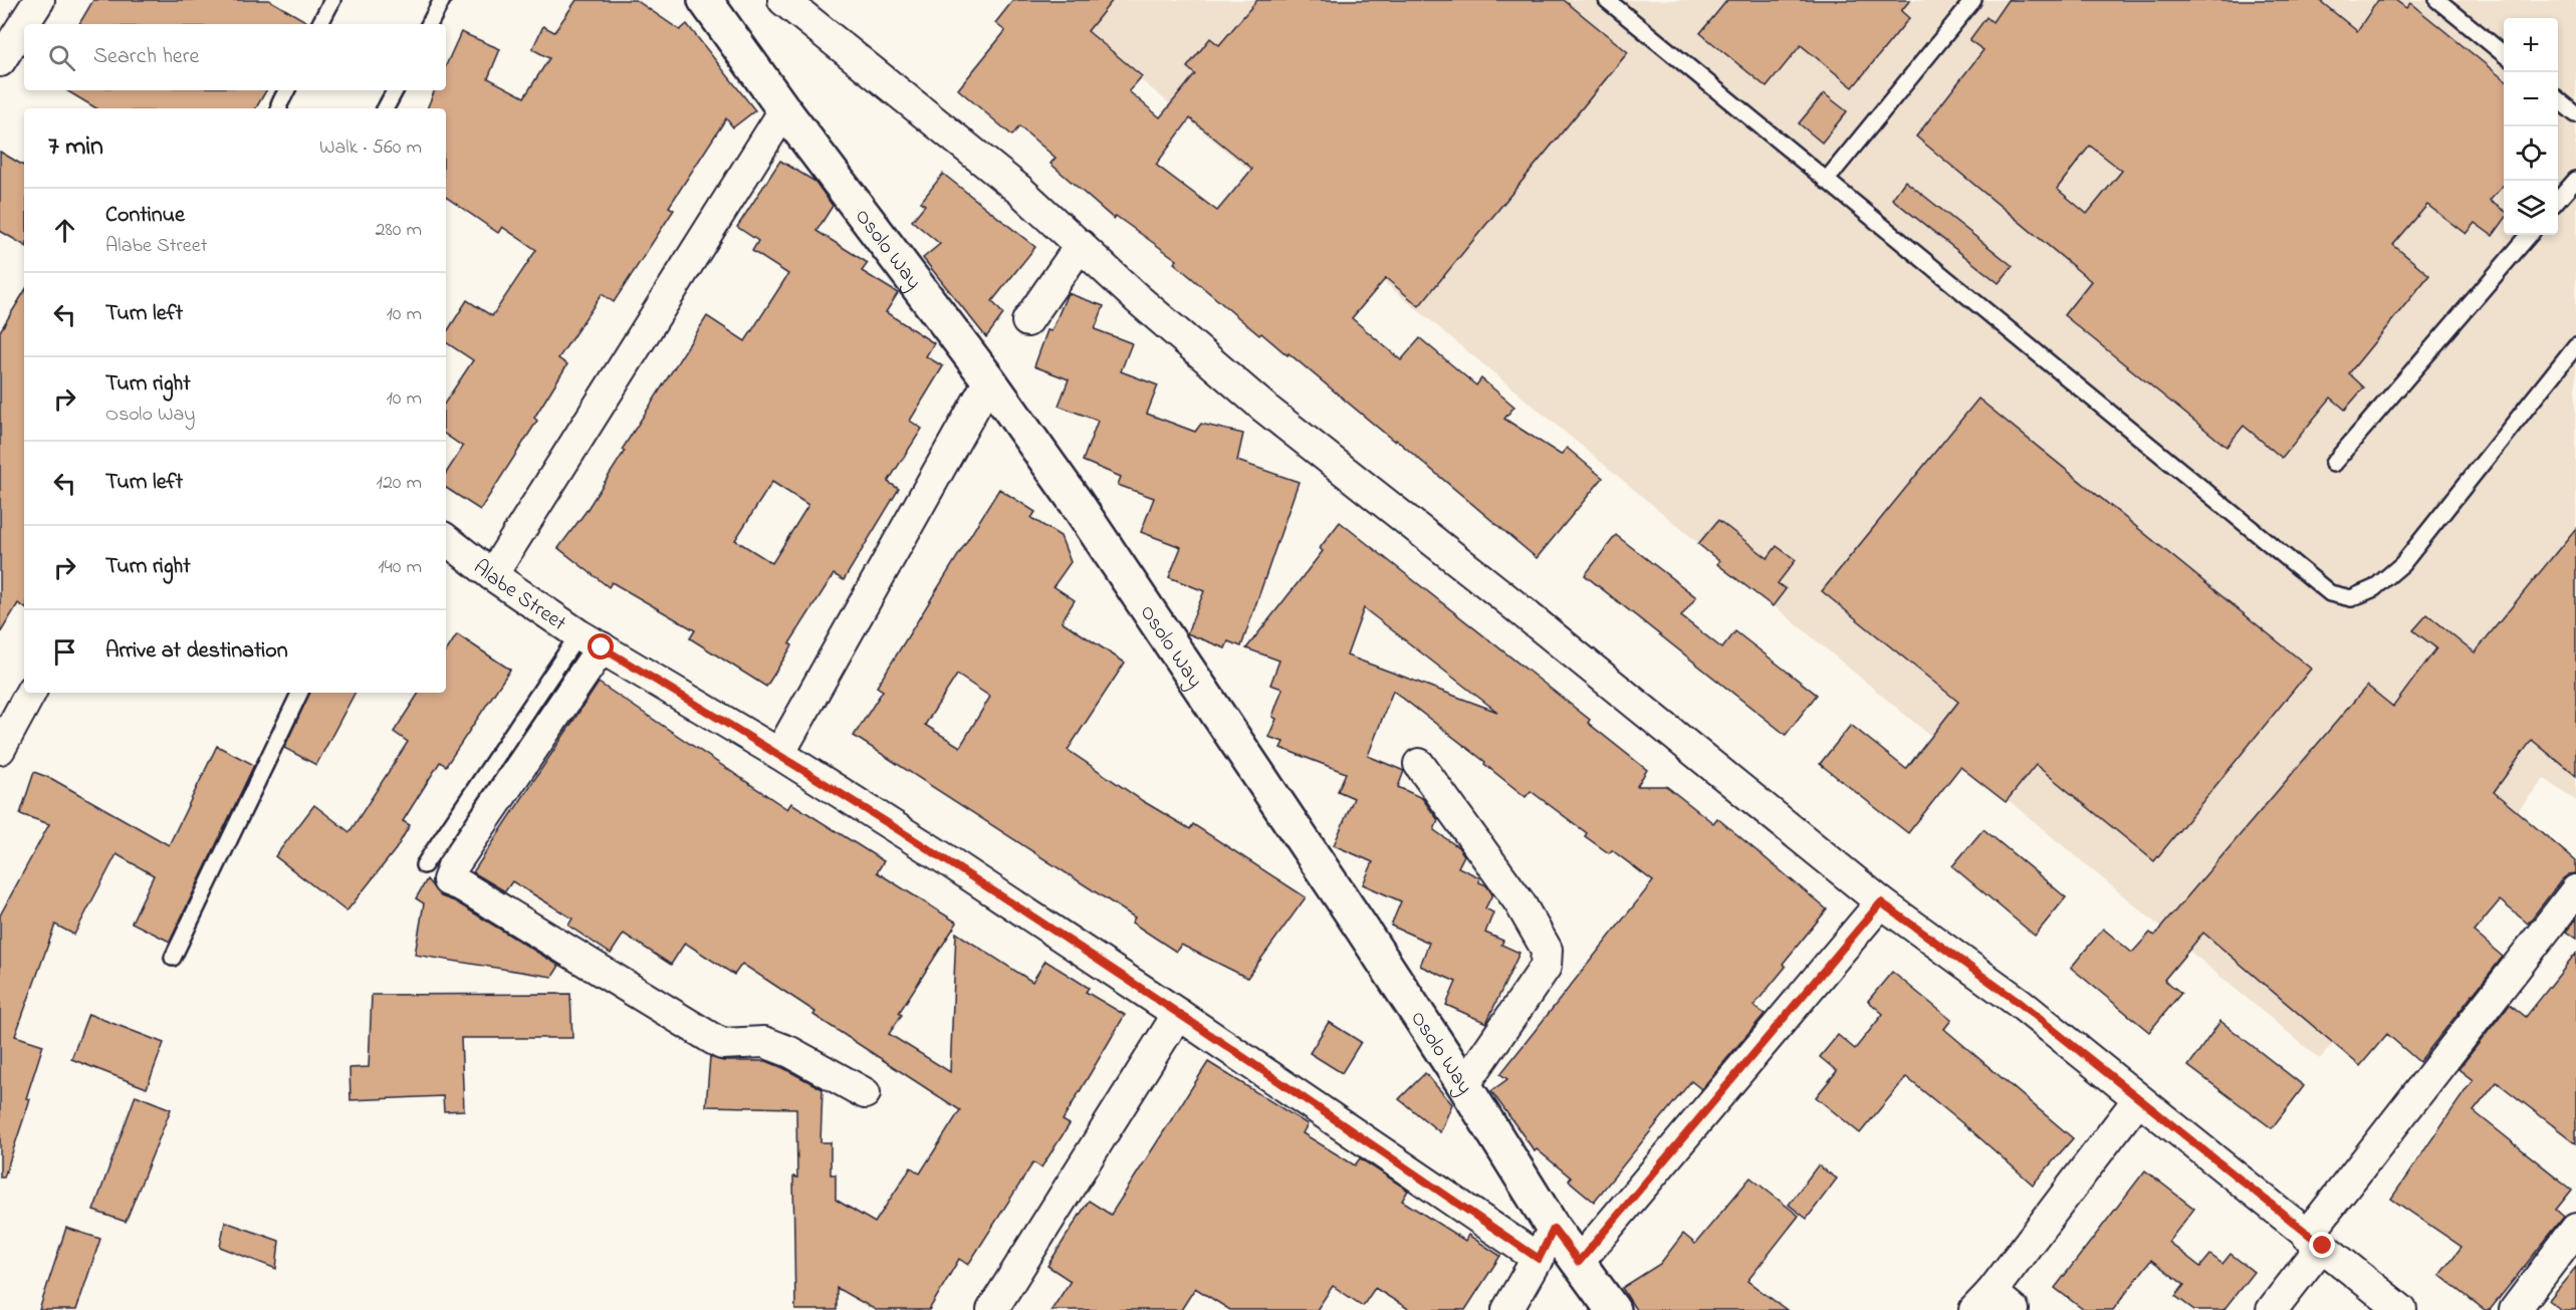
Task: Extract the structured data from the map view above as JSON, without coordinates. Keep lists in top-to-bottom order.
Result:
{
  "streets": {
    "main road": ["Osolo Way"],
    "street": ["Alabe Street"]
  },
  "page": {
    "map_buttons": ["+", "−"],
    "search": "Search here",
    "heading": ["7 min", "Walk · 560 m"],
    "list": [
      ["Continue", "Alabe Street", "280 m"],
      ["Turn left", "10 m"],
      ["Turn right", "Osolo Way", "10 m"],
      ["Turn left", "120 m"],
      ["Turn right", "140 m"],
      "Arrive at destination"
    ]
  }
}
